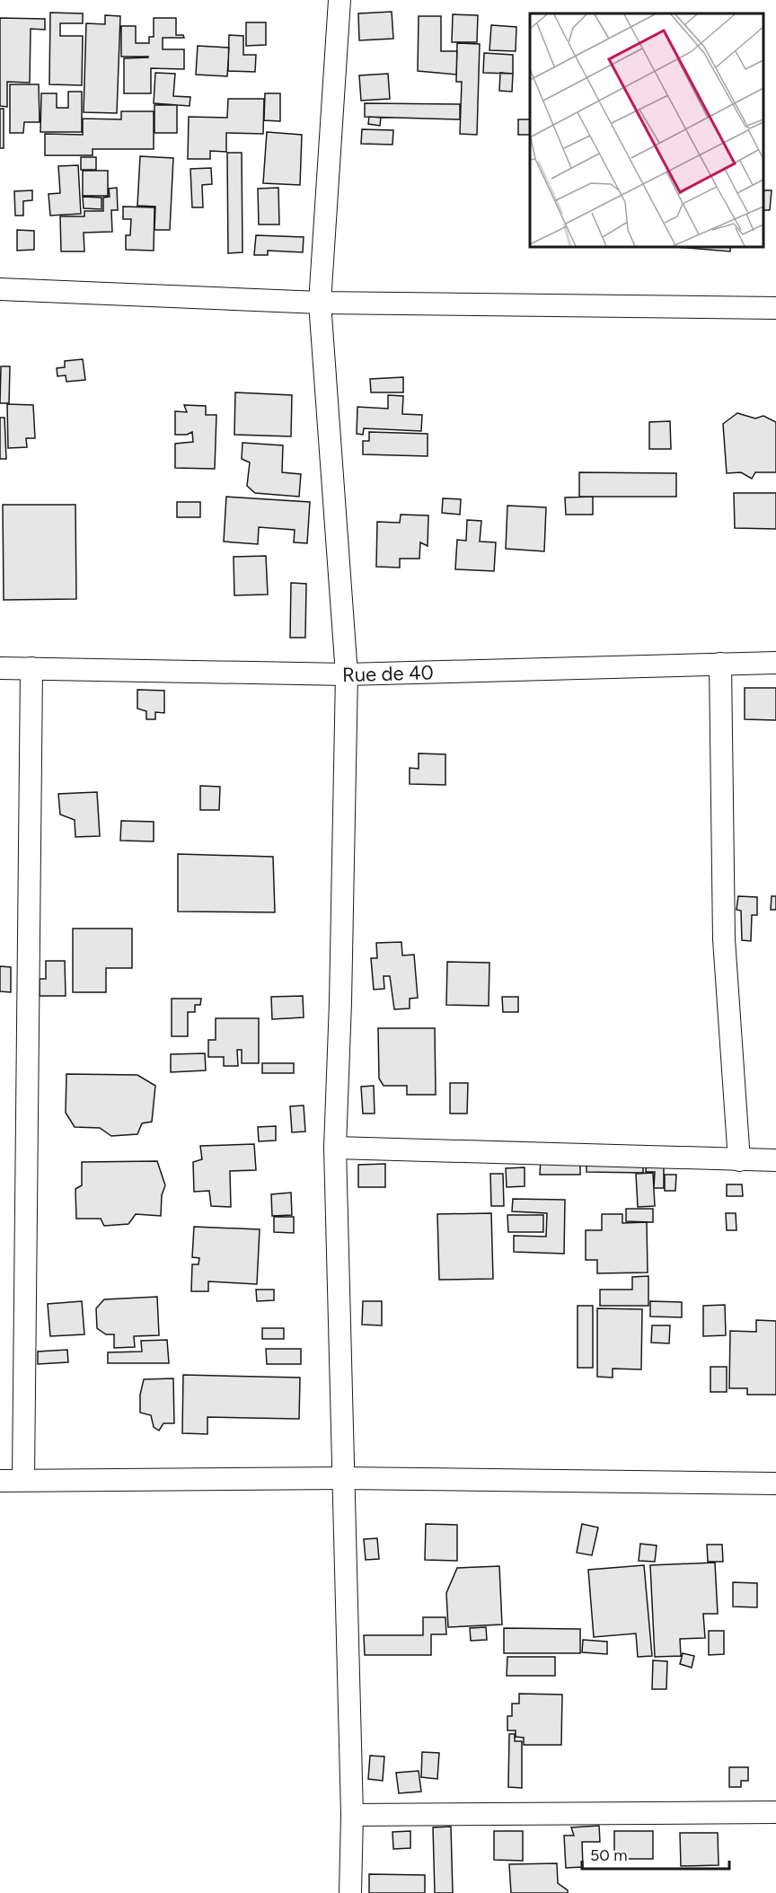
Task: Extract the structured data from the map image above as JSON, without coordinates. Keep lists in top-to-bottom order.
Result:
{
  "streets": {
    "street": ["Rue de 40"]
  },
  "scale_bar": "50 m"
}
